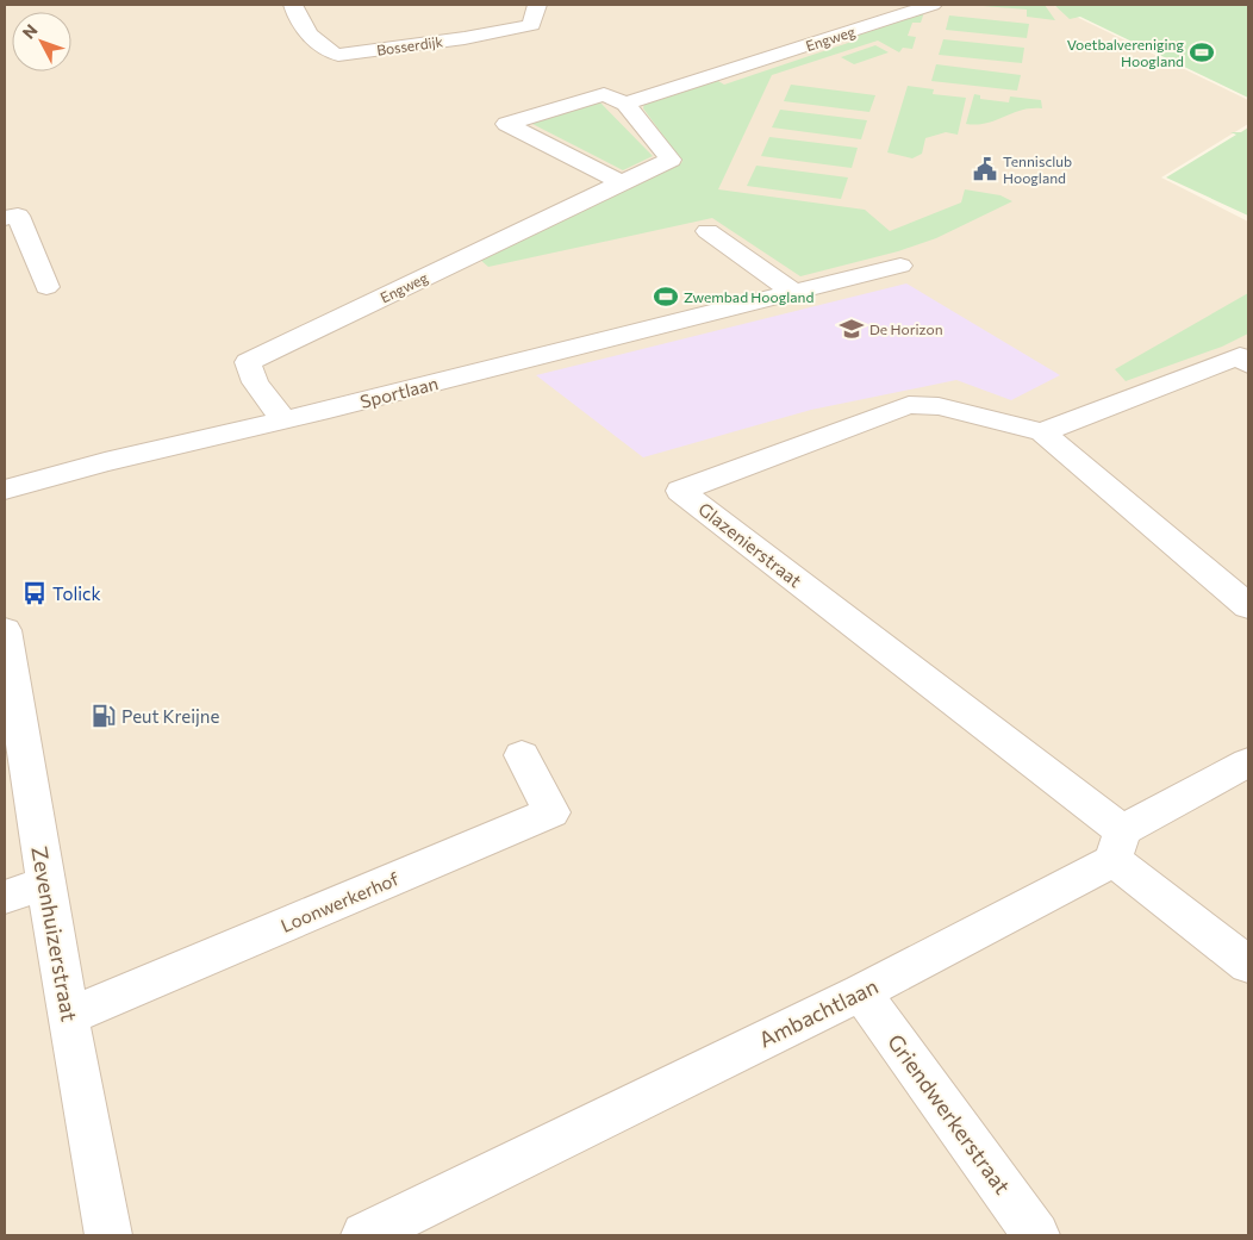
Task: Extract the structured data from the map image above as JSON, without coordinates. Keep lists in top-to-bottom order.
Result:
{
  "streets": {
    "street": [
      "Engweg",
      "Bosserdijk",
      "Sportlaan",
      "Glazenierstraat",
      "Loonwerkerhof",
      "Zevenhuizerstraat",
      "Ambachtlaan",
      "Griendwerkerstraat"
    ]
  },
  "crossings": [
    ["Engweg", "Sportlaan"],
    ["Glazenierstraat", "Ambachtlaan"],
    ["Loonwerkerhof", "Zevenhuizerstraat"],
    ["Ambachtlaan", "Griendwerkerstraat"]
  ],
  "places": {
    "sports": ["Voetbalvereniging Hoogland", "Zwembad Hoogland"],
    "public building": ["Tennisclub Hoogland"],
    "school or university": ["De Horizon"],
    "bus stop": ["Tolick"],
    "fuel station": ["Peut Kreijne"]
  },
  "north": "top left"
}
